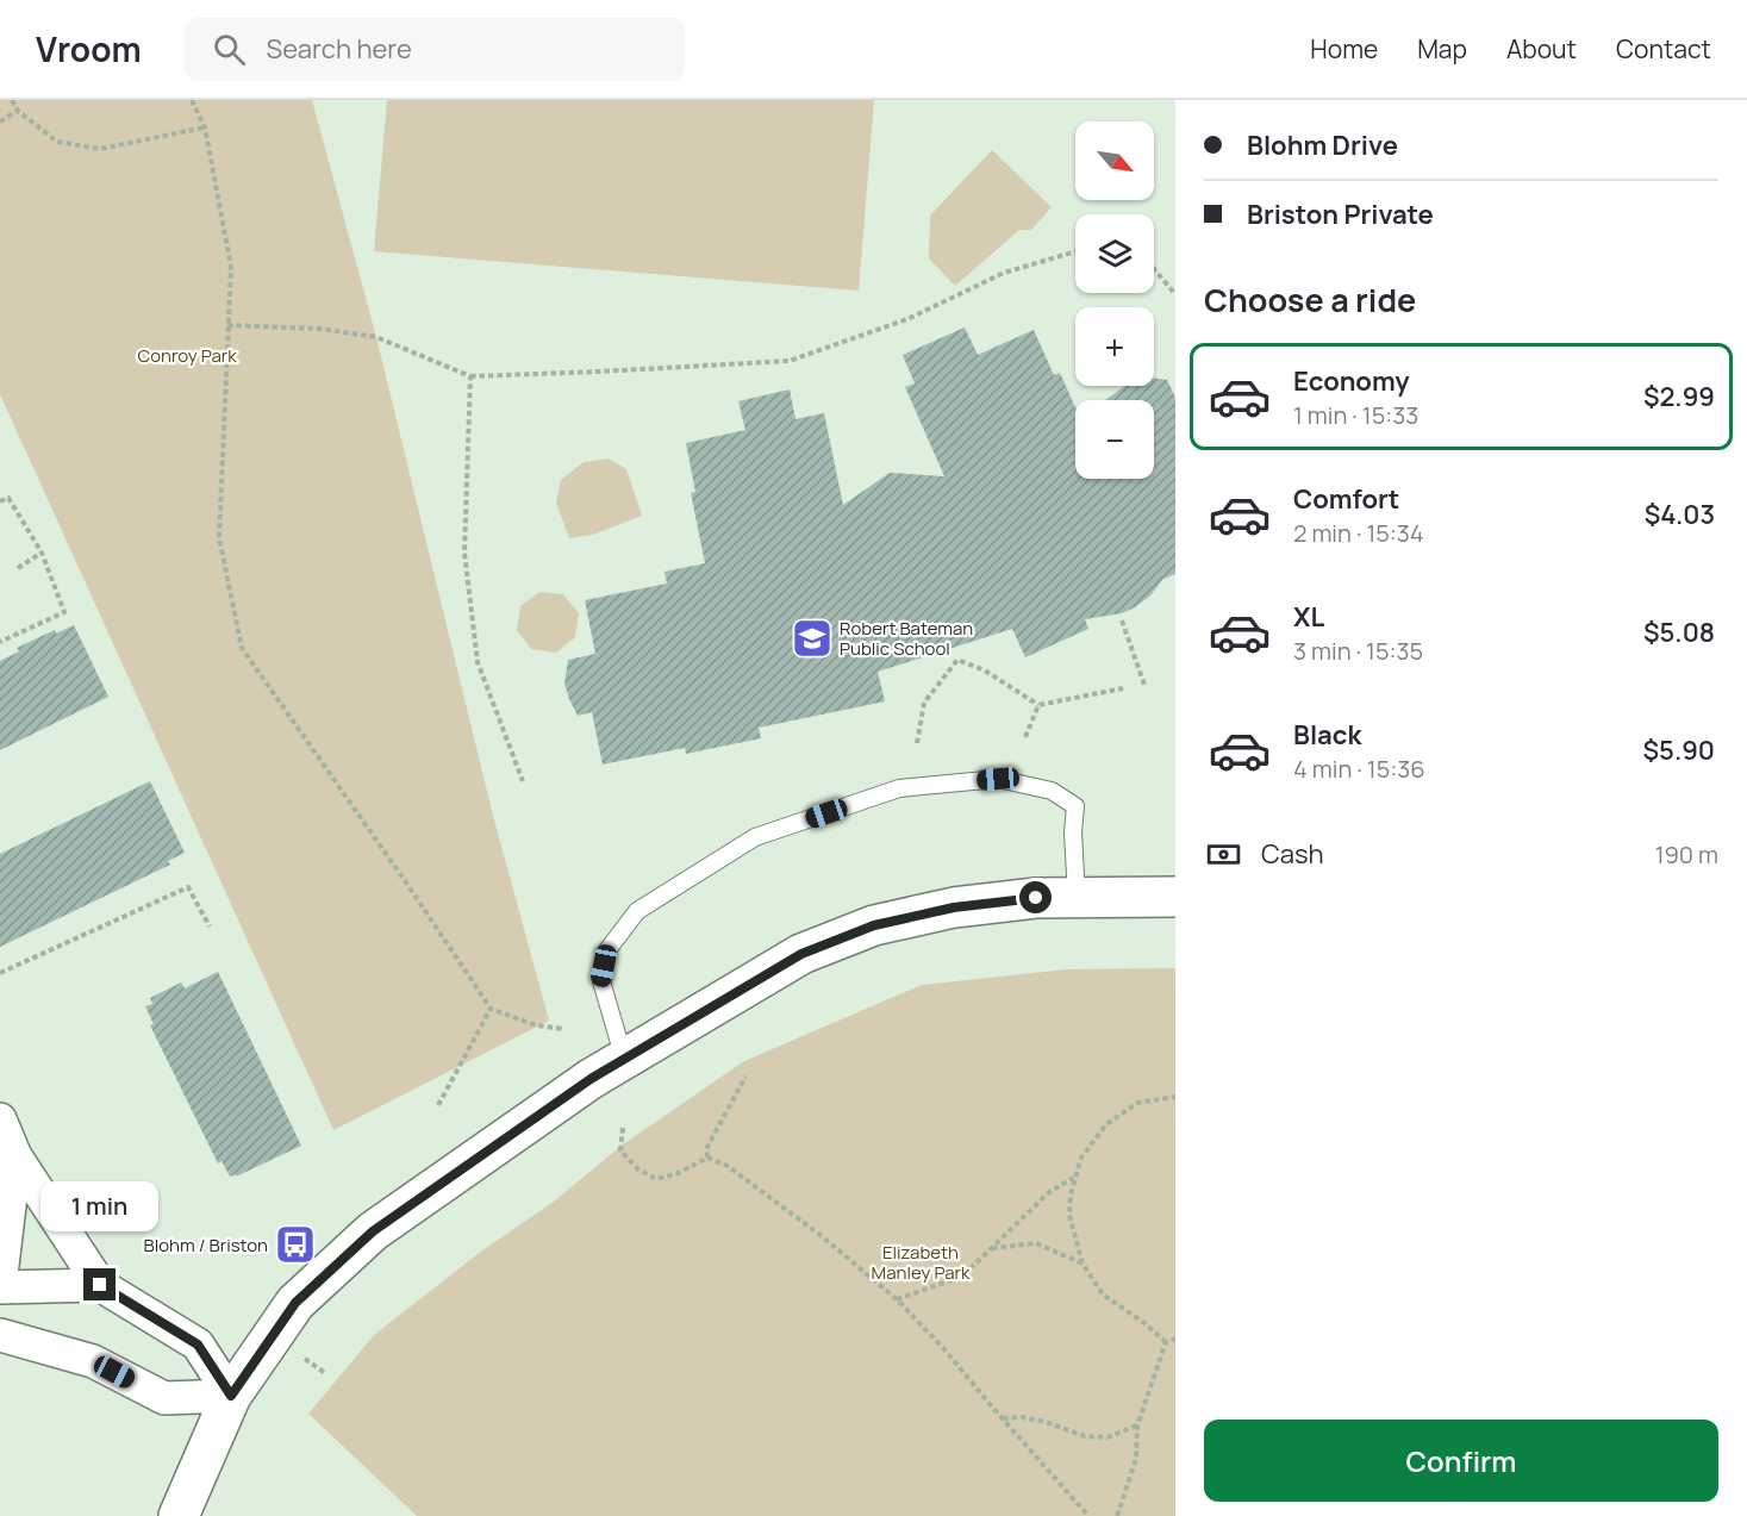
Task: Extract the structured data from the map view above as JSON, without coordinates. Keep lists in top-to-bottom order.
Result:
{
  "parks": ["Conroy Park", "Elizabeth Manley Park"],
  "places": {
    "school or university": ["Robert Bateman Public School"],
    "bus stop": ["Blohm / Briston"]
  },
  "north": "bottom right",
  "page": {
    "header": "Vroom",
    "search": "Search here",
    "nav": [
      "Home",
      "Map",
      "About",
      "Contact"
    ],
    "banner": ["Blohm Drive", "Briston Private"],
    "map_buttons": ["+", "−"],
    "heading": "Choose a ride",
    "list": [
      {
        "name": "Economy",
        "note": "1 min · 15:33",
        "value": "$2.99"
      },
      {
        "name": "Comfort",
        "note": "2 min · 15:34",
        "value": "$4.03"
      },
      {
        "name": "XL",
        "note": "3 min · 15:35",
        "value": "$5.08"
      },
      {
        "name": "Black",
        "note": "4 min · 15:36",
        "value": "$5.90"
      }
    ],
    "pay": ["Cash", "190 m"],
    "bubble": "1 min",
    "buttons": "Confirm"
  }
}
